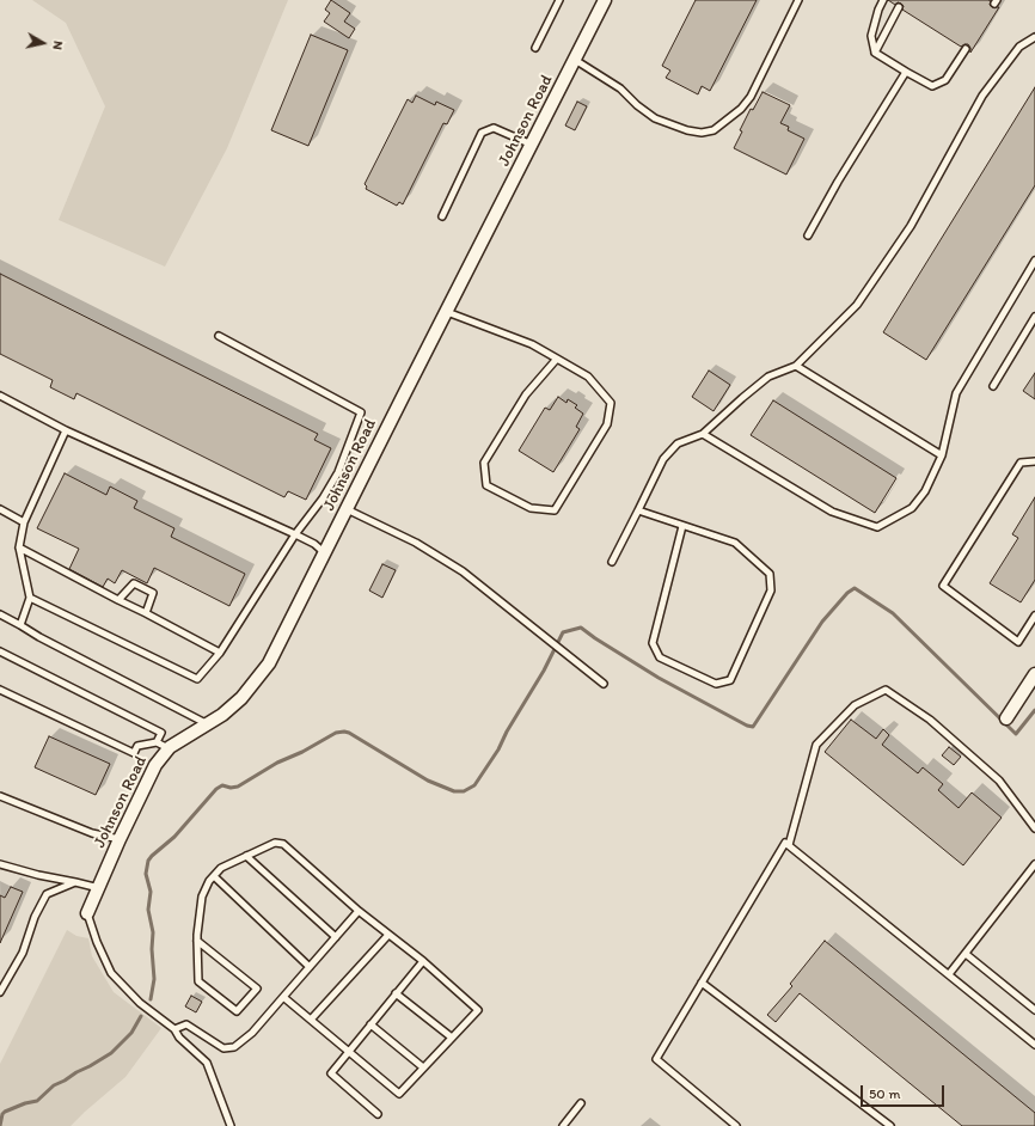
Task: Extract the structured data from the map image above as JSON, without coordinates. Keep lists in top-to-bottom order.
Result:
{
  "streets": {
    "street": ["Johnson Road"]
  },
  "scale_bar": "50 m",
  "north": "right"
}
